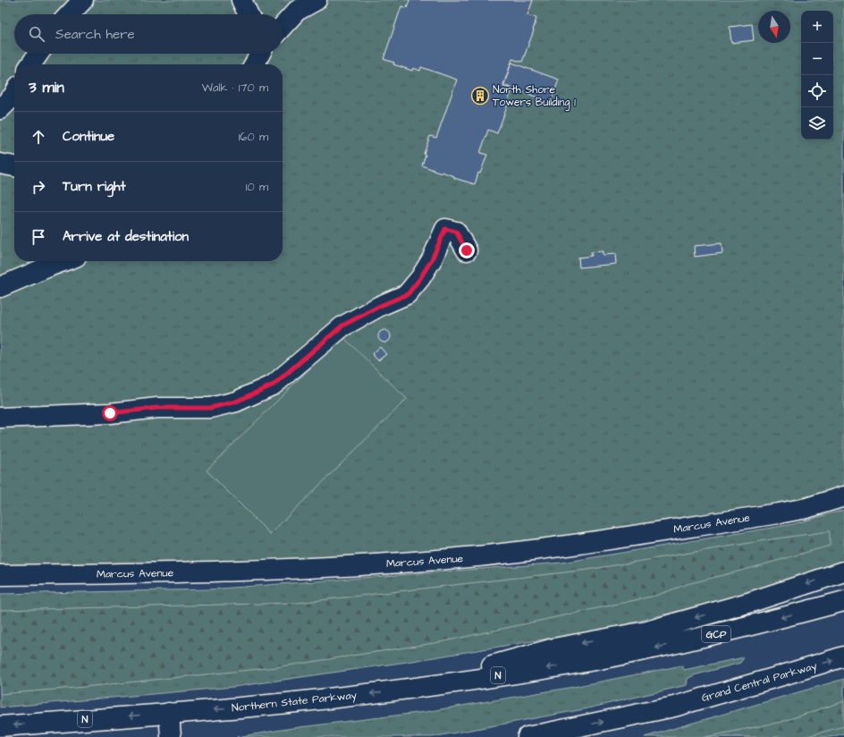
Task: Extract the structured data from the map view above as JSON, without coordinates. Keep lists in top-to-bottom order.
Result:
{
  "streets": {
    "main road": [
      "Marcus Avenue",
      "GCP",
      "N",
      "Grand Central Parkway",
      "Northern State Parkway"
    ]
  },
  "crossings": [
    ["GCP", "Northern State Parkway"]
  ],
  "places": {
    "building": ["North Shore Towers Building 1"]
  },
  "north": "bottom",
  "page": {
    "map_buttons": ["+", "−"],
    "search": "Search here",
    "heading": ["3 min", "Walk · 170 m"],
    "list": [
      ["Continue", "160 m"],
      ["Turn right", "10 m"],
      "Arrive at destination"
    ]
  }
}
